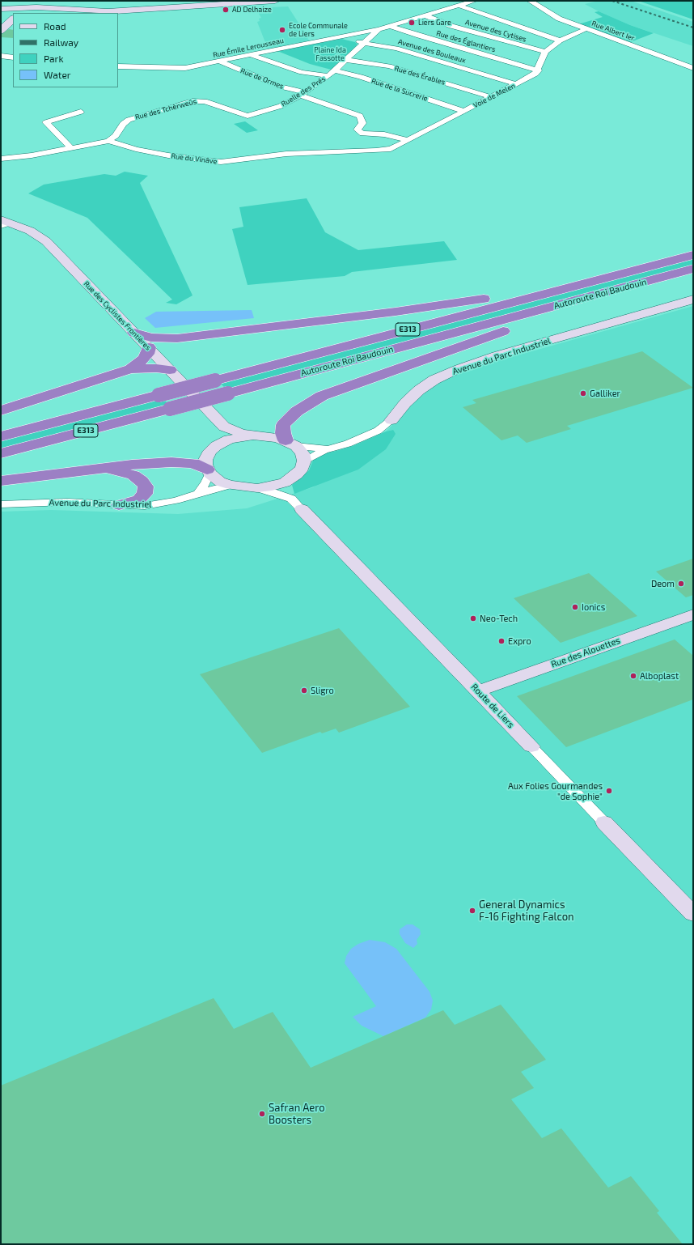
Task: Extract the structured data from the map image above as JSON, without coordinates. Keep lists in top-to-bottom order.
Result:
{
  "streets": {
    "highway": ["Autoroute Roi Baudouin", "E313"],
    "street": [
      "Avenue des Cytises",
      "Rue Albert Ier",
      "Rue des Églantiers",
      "Rue Émile Lerousseau",
      "Avenue des Bouleaux",
      "Rue des Érables",
      "Rue de Ormes",
      "Rue de la Sucrerie",
      "Ruelle des Prés",
      "Voie de Melen",
      "Rue des Tchèrweûs",
      "Rue du Vinâve",
      "Rue des Cyclistes Frontières",
      "Avenue du Parc Industriel",
      "Rue des Alouettes",
      "Route de Liers"
    ]
  },
  "crossings": [
    ["Avenue des Cytises", "Rue Émile Lerousseau"],
    ["Rue des Églantiers", "Rue Émile Lerousseau"],
    ["Rue des Églantiers", "Voie de Melen"],
    ["Rue Émile Lerousseau", "Avenue des Bouleaux"],
    ["Rue Émile Lerousseau", "Rue de Ormes"],
    ["Rue Émile Lerousseau", "Ruelle des Prés"],
    ["Avenue des Bouleaux", "Ruelle des Prés"],
    ["Avenue des Bouleaux", "Voie de Melen"],
    ["Rue des Érables", "Ruelle des Prés"],
    ["Rue des Érables", "Voie de Melen"],
    ["Rue de Ormes", "Ruelle des Prés"],
    ["Rue de Ormes", "Voie de Melen"],
    ["Rue de la Sucrerie", "Ruelle des Prés"],
    ["Rue de la Sucrerie", "Voie de Melen"],
    ["Ruelle des Prés", "Rue des Tchèrweûs"],
    ["Voie de Melen", "Rue du Vinâve"],
    ["Rue des Tchèrweûs", "Rue du Vinâve"],
    ["Rue des Alouettes", "Route de Liers"]
  ],
  "parks": ["Plaine Ida Fassotte"],
  "places": [
    "AD Delhaize",
    "Liers Gare",
    "Ecole Communale de Liers",
    "Galliker",
    "Deom",
    "Ionics",
    "Neo-Tech",
    "Expro",
    "Alboplast",
    "Sligro",
    "Aux Folies Gourmandes \"de Sophie\"",
    "General Dynamics F-16 Fighting Falcon",
    "Safran Aero Boosters"
  ],
  "legend": [
    "Road",
    "Railway",
    "Park",
    "Water"
  ]
}
